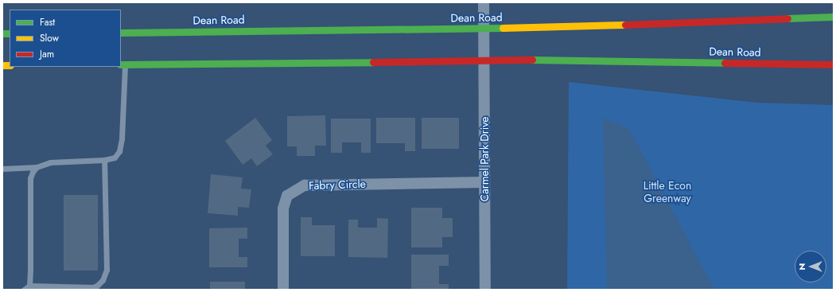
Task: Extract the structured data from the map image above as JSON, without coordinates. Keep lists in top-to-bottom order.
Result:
{
  "streets": {
    "main road": ["Dean Road"],
    "street": ["Carmel Park Drive", "Fabry Circle"]
  },
  "crossings": [
    ["Dean Road", "Carmel Park Drive"],
    ["Carmel Park Drive", "Fabry Circle"]
  ],
  "parks": ["Little Econ Greenway"],
  "legend": ["Fast", "Slow", "Jam"],
  "north": "left"
}
